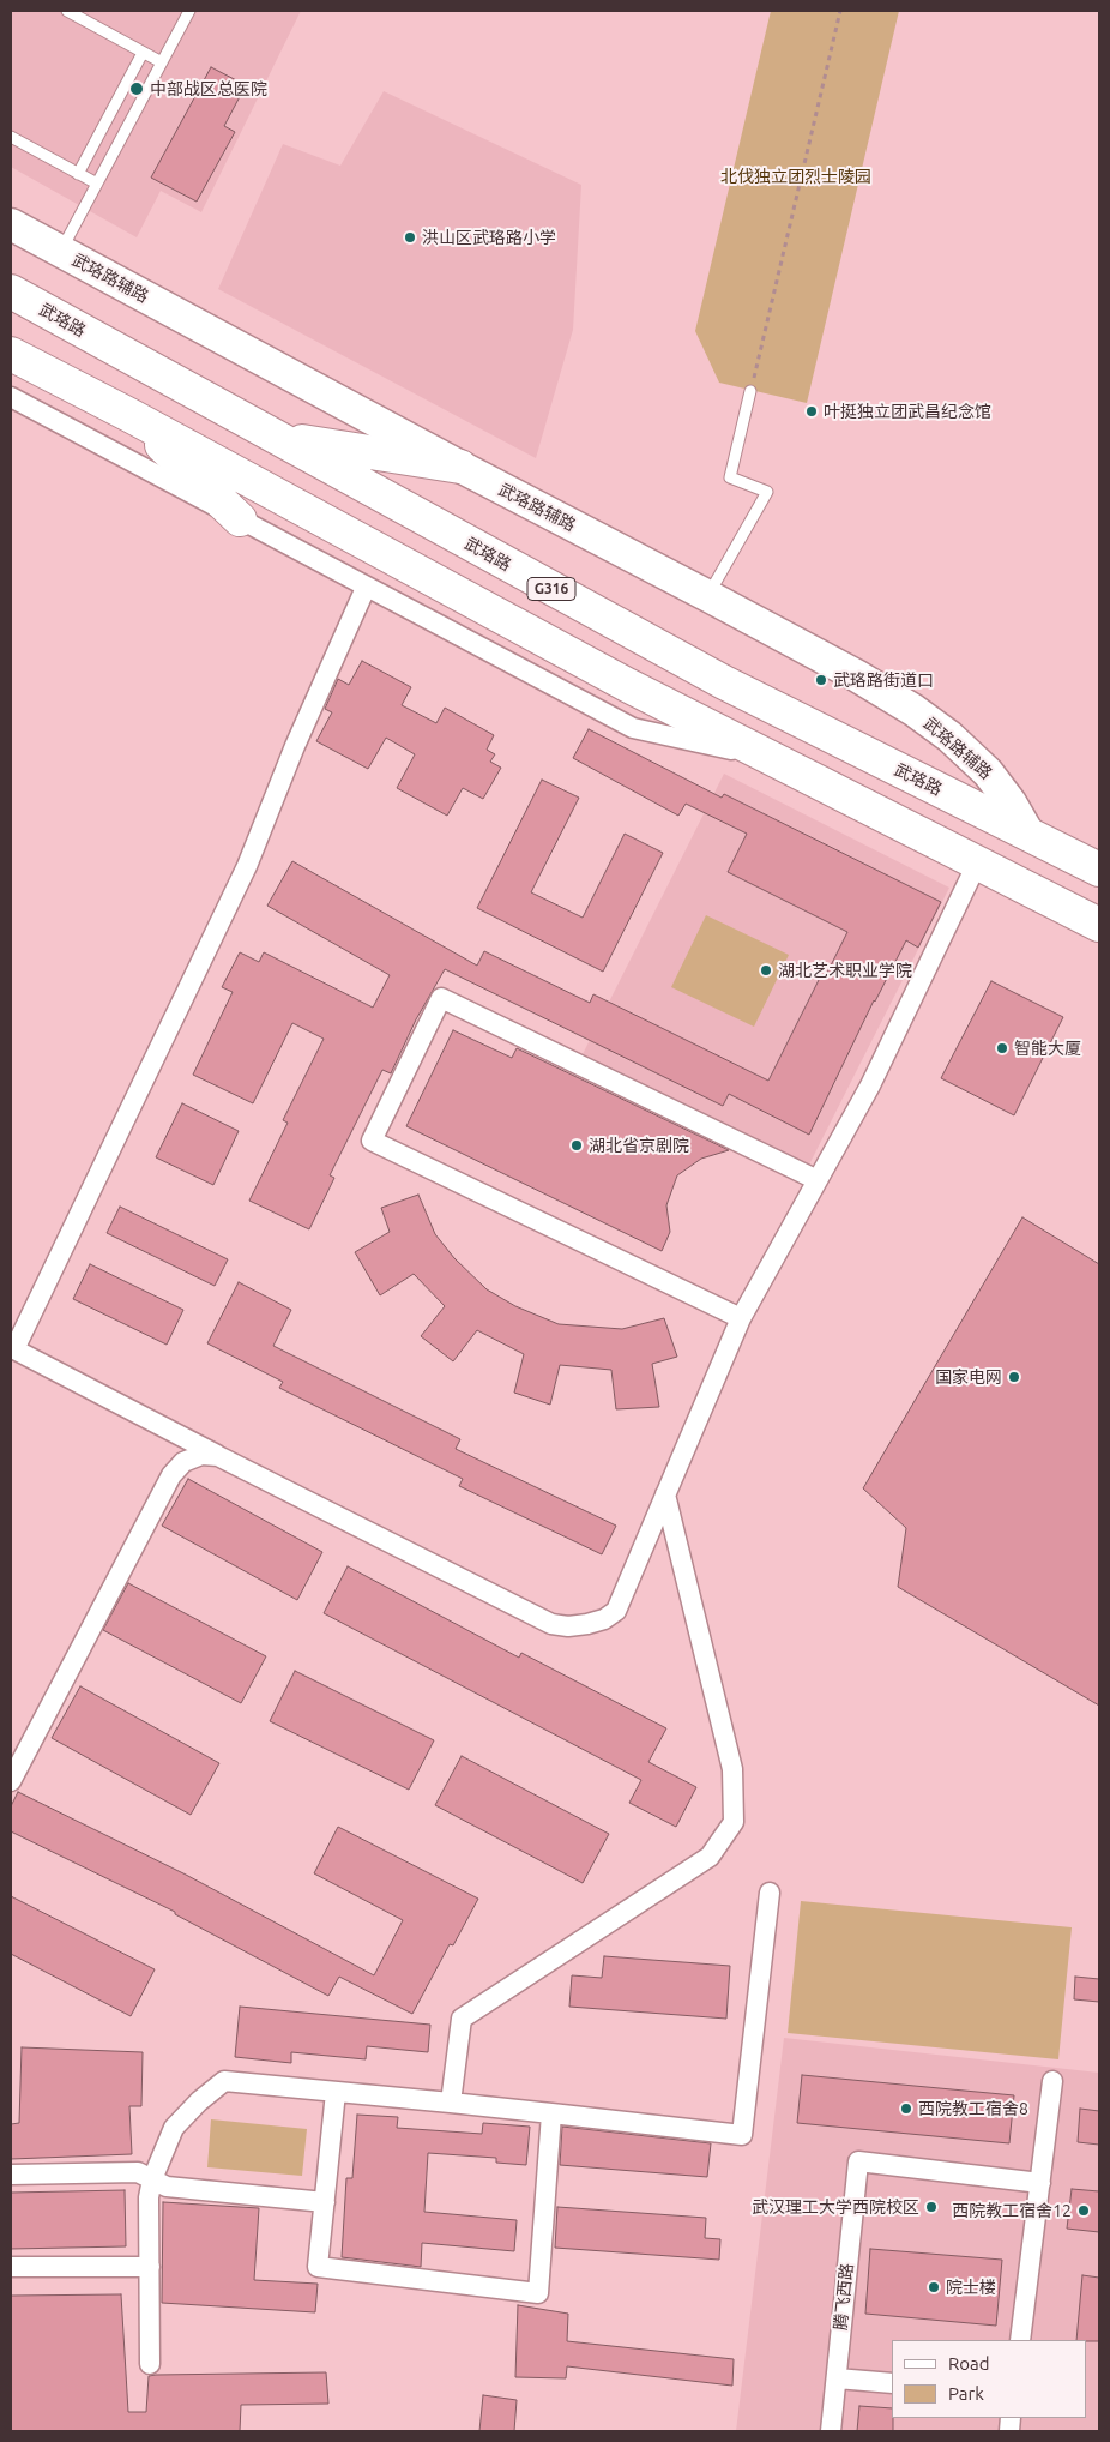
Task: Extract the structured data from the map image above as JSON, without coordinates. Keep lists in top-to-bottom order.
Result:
{
  "streets": {
    "highway": ["武珞路", "G316"],
    "main road": ["武珞路辅路"],
    "street": ["腾飞西路"]
  },
  "crossings": [
    ["武珞路辅路", "武珞路"]
  ],
  "parks": ["北伐独立团烈士陵园"],
  "places": [
    "中部战区总医院",
    "洪山区武珞路小学",
    "叶挺独立团武昌纪念馆",
    "武珞路街道口",
    "湖北艺术职业学院",
    "智能大厦",
    "湖北省京剧院",
    "国家电网",
    "西院教工宿舍8",
    "武汉理工大学西院校区",
    "西院教工宿舍12",
    "院士楼"
  ],
  "legend": ["Road", "Park"]
}
